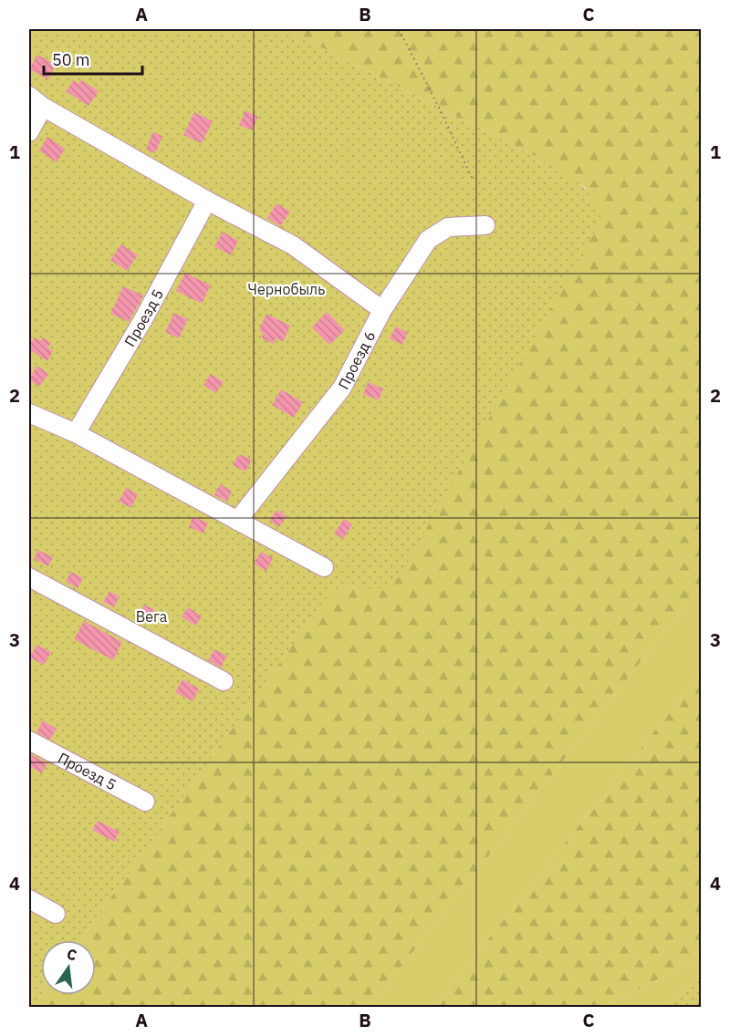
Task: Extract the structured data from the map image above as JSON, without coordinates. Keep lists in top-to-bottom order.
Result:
{
  "streets": {
    "street": ["Проезд 5", "Проезд 6"]
  },
  "parks": ["Чернобыль", "Вега"],
  "scale_bar": "50 m",
  "north": "top",
  "grid": {
    "columns": ["A", "B", "C"],
    "rows": [
      "1",
      "2",
      "3",
      "4"
    ]
  }
}
